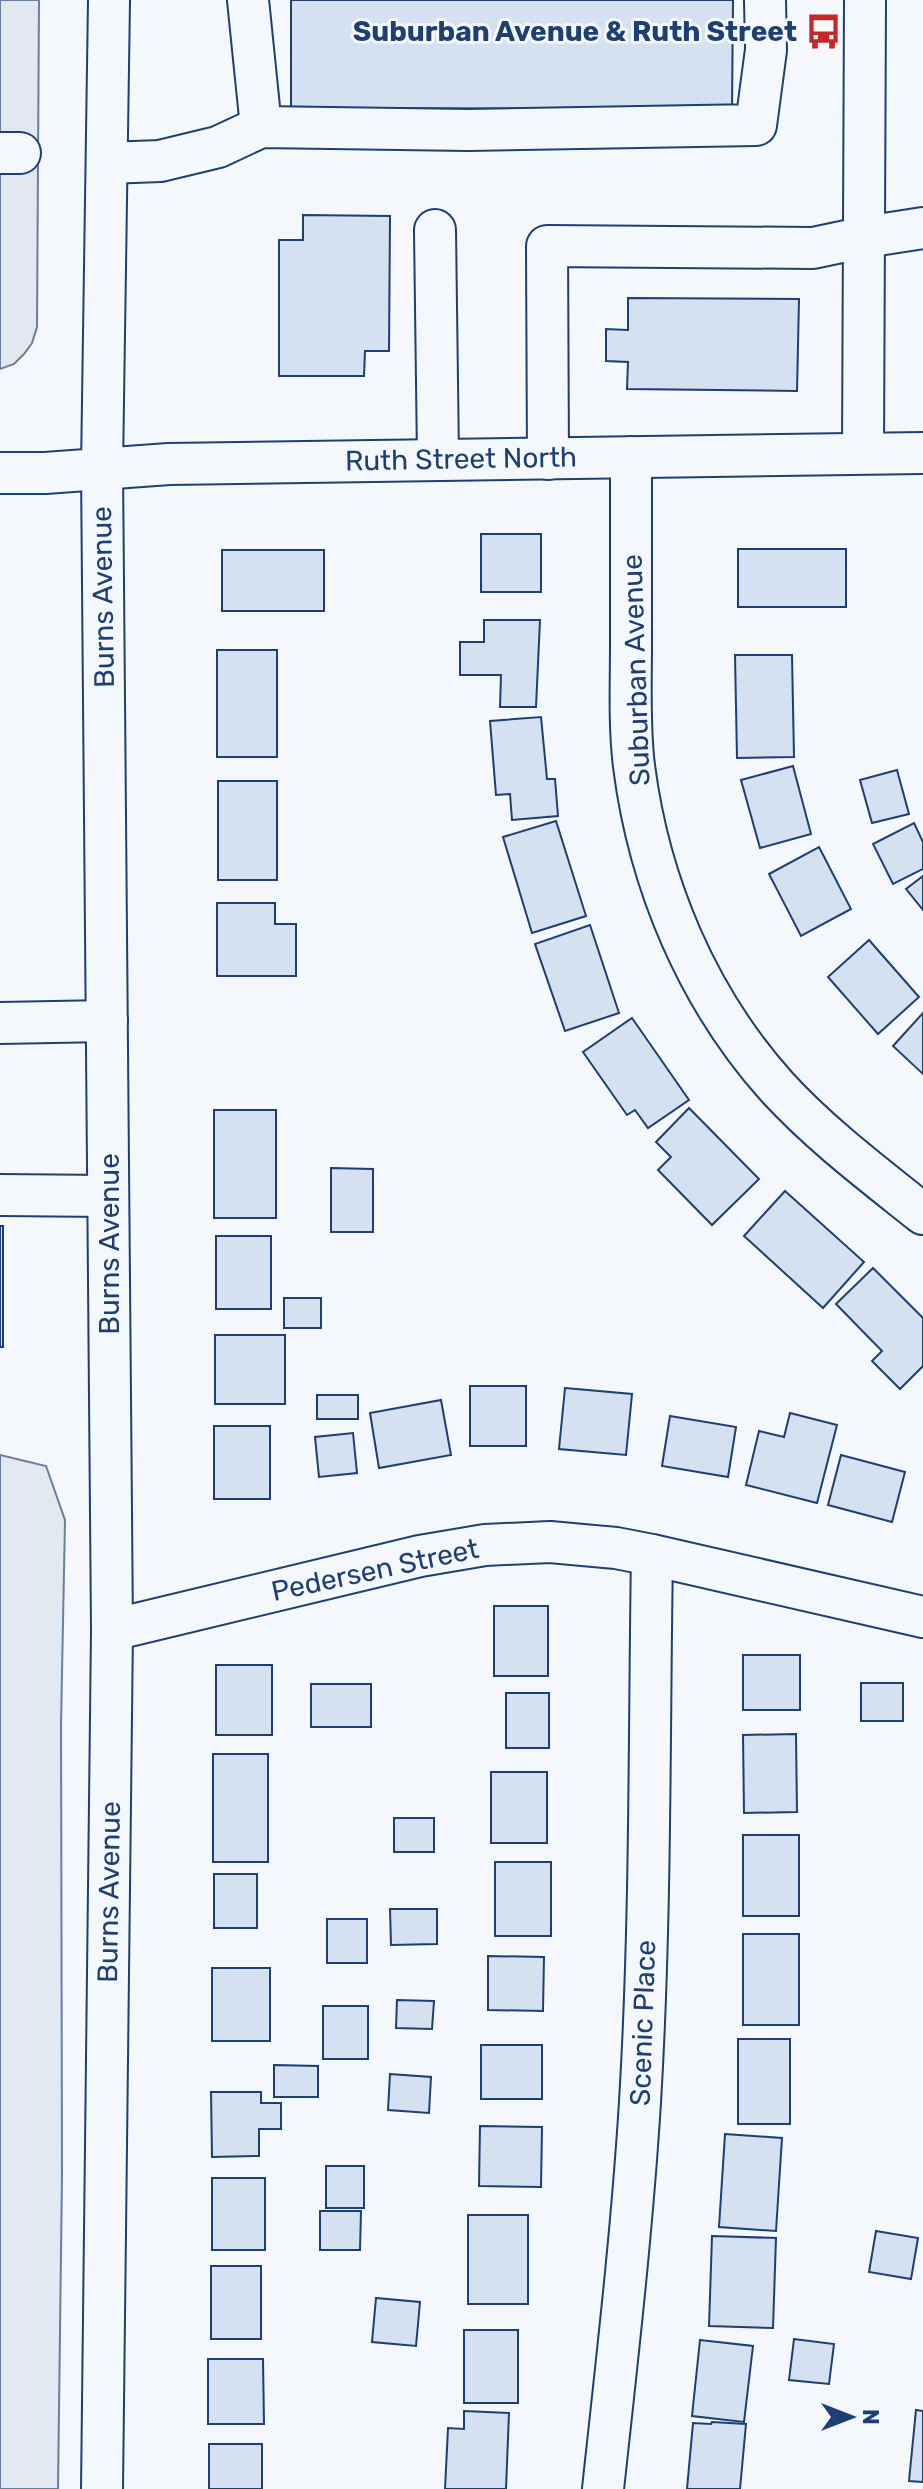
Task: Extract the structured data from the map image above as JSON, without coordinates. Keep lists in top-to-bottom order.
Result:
{
  "streets": {
    "street": [
      "Ruth Street North",
      "Burns Avenue",
      "Suburban Avenue",
      "Pedersen Street",
      "Scenic Place"
    ]
  },
  "crossings": [
    ["Ruth Street North", "Burns Avenue"],
    ["Ruth Street North", "Suburban Avenue"],
    ["Burns Avenue", "Pedersen Street"],
    ["Pedersen Street", "Scenic Place"]
  ],
  "places": {
    "bus stop": ["Suburban Avenue & Ruth Street"]
  },
  "north": "right"
}
